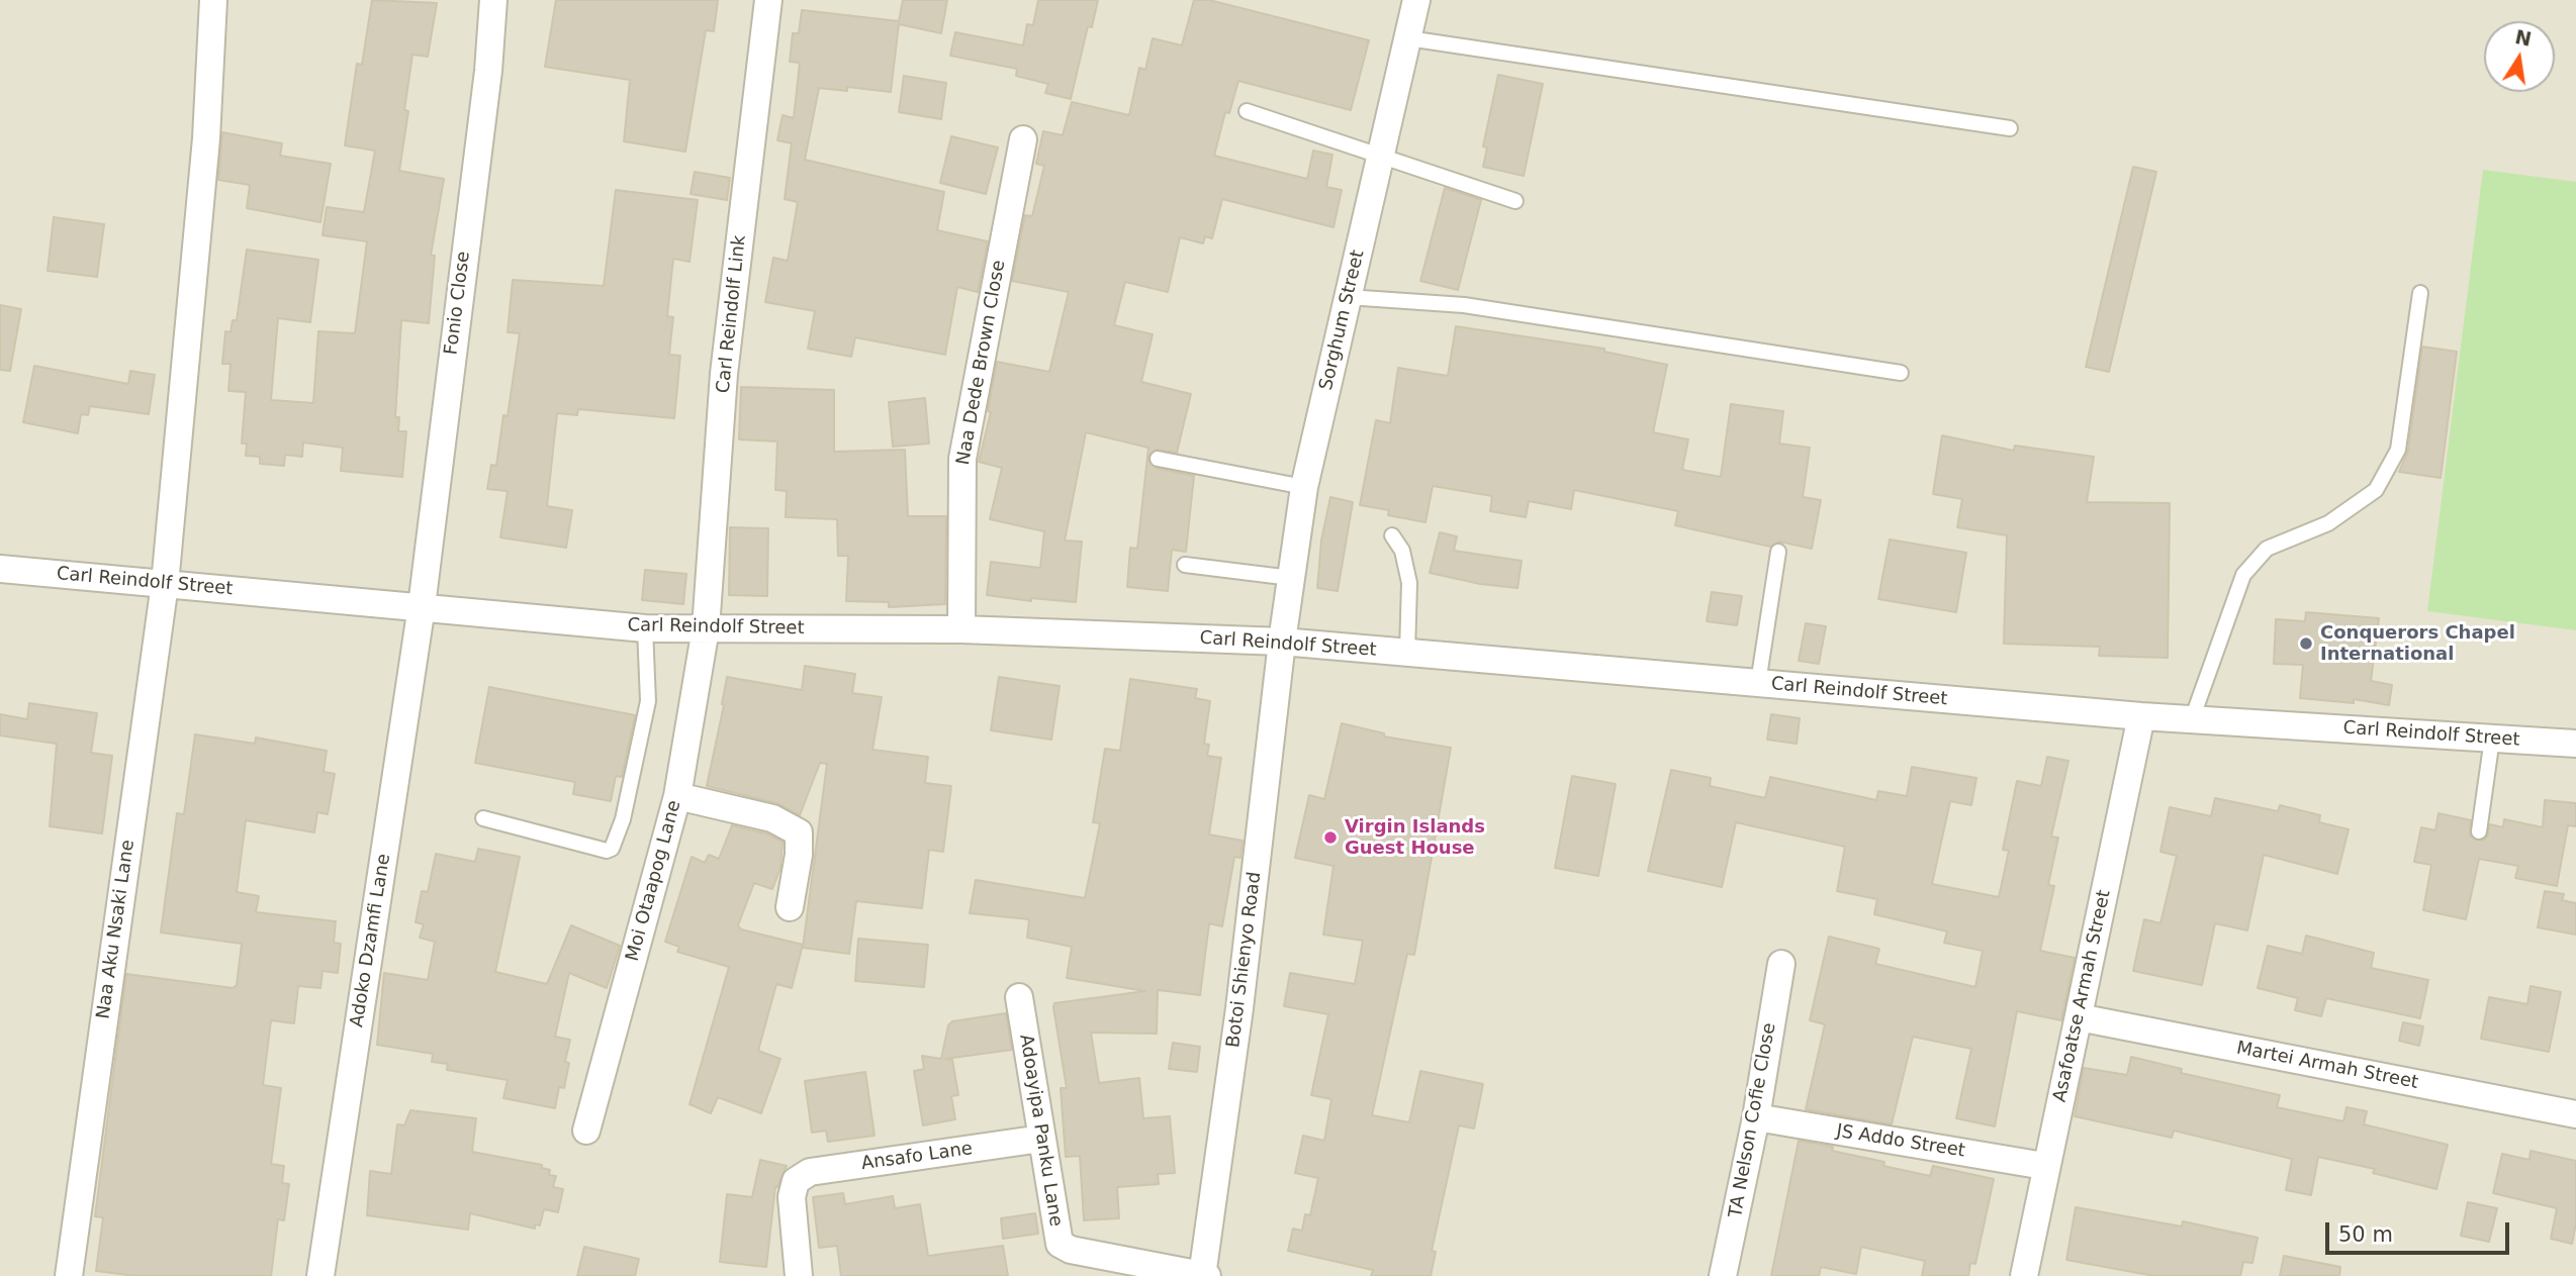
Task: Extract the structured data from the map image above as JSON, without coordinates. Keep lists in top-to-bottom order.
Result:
{
  "streets": {
    "street": [
      "Fonio Close",
      "Carl Reindolf Link",
      "Sorghum Street",
      "Naa Dede Brown Close",
      "Carl Reindolf Street",
      "Moi Otaapog Lane",
      "Naa Aku Nsaki Lane",
      "Adoko Dzamfi Lane",
      "Botoi Shienyo Road",
      "Asafoatse Armah Street",
      "Martei Armah Street",
      "TA Nelson Cofie Close",
      "Adoayipa Panku Lane",
      "JS Addo Street",
      "Ansafo Lane"
    ]
  },
  "crossings": [
    ["Fonio Close", "Carl Reindolf Street"],
    ["Fonio Close", "Adoko Dzamfi Lane"],
    ["Carl Reindolf Link", "Carl Reindolf Street"],
    ["Carl Reindolf Link", "Moi Otaapog Lane"],
    ["Sorghum Street", "Carl Reindolf Street"],
    ["Sorghum Street", "Botoi Shienyo Road"],
    ["Naa Dede Brown Close", "Carl Reindolf Street"],
    ["Carl Reindolf Street", "Moi Otaapog Lane"],
    ["Carl Reindolf Street", "Naa Aku Nsaki Lane"],
    ["Carl Reindolf Street", "Adoko Dzamfi Lane"],
    ["Carl Reindolf Street", "Botoi Shienyo Road"],
    ["Carl Reindolf Street", "Asafoatse Armah Street"],
    ["Botoi Shienyo Road", "Adoayipa Panku Lane"],
    ["Asafoatse Armah Street", "Martei Armah Street"],
    ["Asafoatse Armah Street", "JS Addo Street"],
    ["TA Nelson Cofie Close", "JS Addo Street"],
    ["Adoayipa Panku Lane", "Ansafo Lane"]
  ],
  "places": ["Conquerors Chapel International", "Virgin Islands Guest House"],
  "scale_bar": "50 m",
  "north": "top"
}
